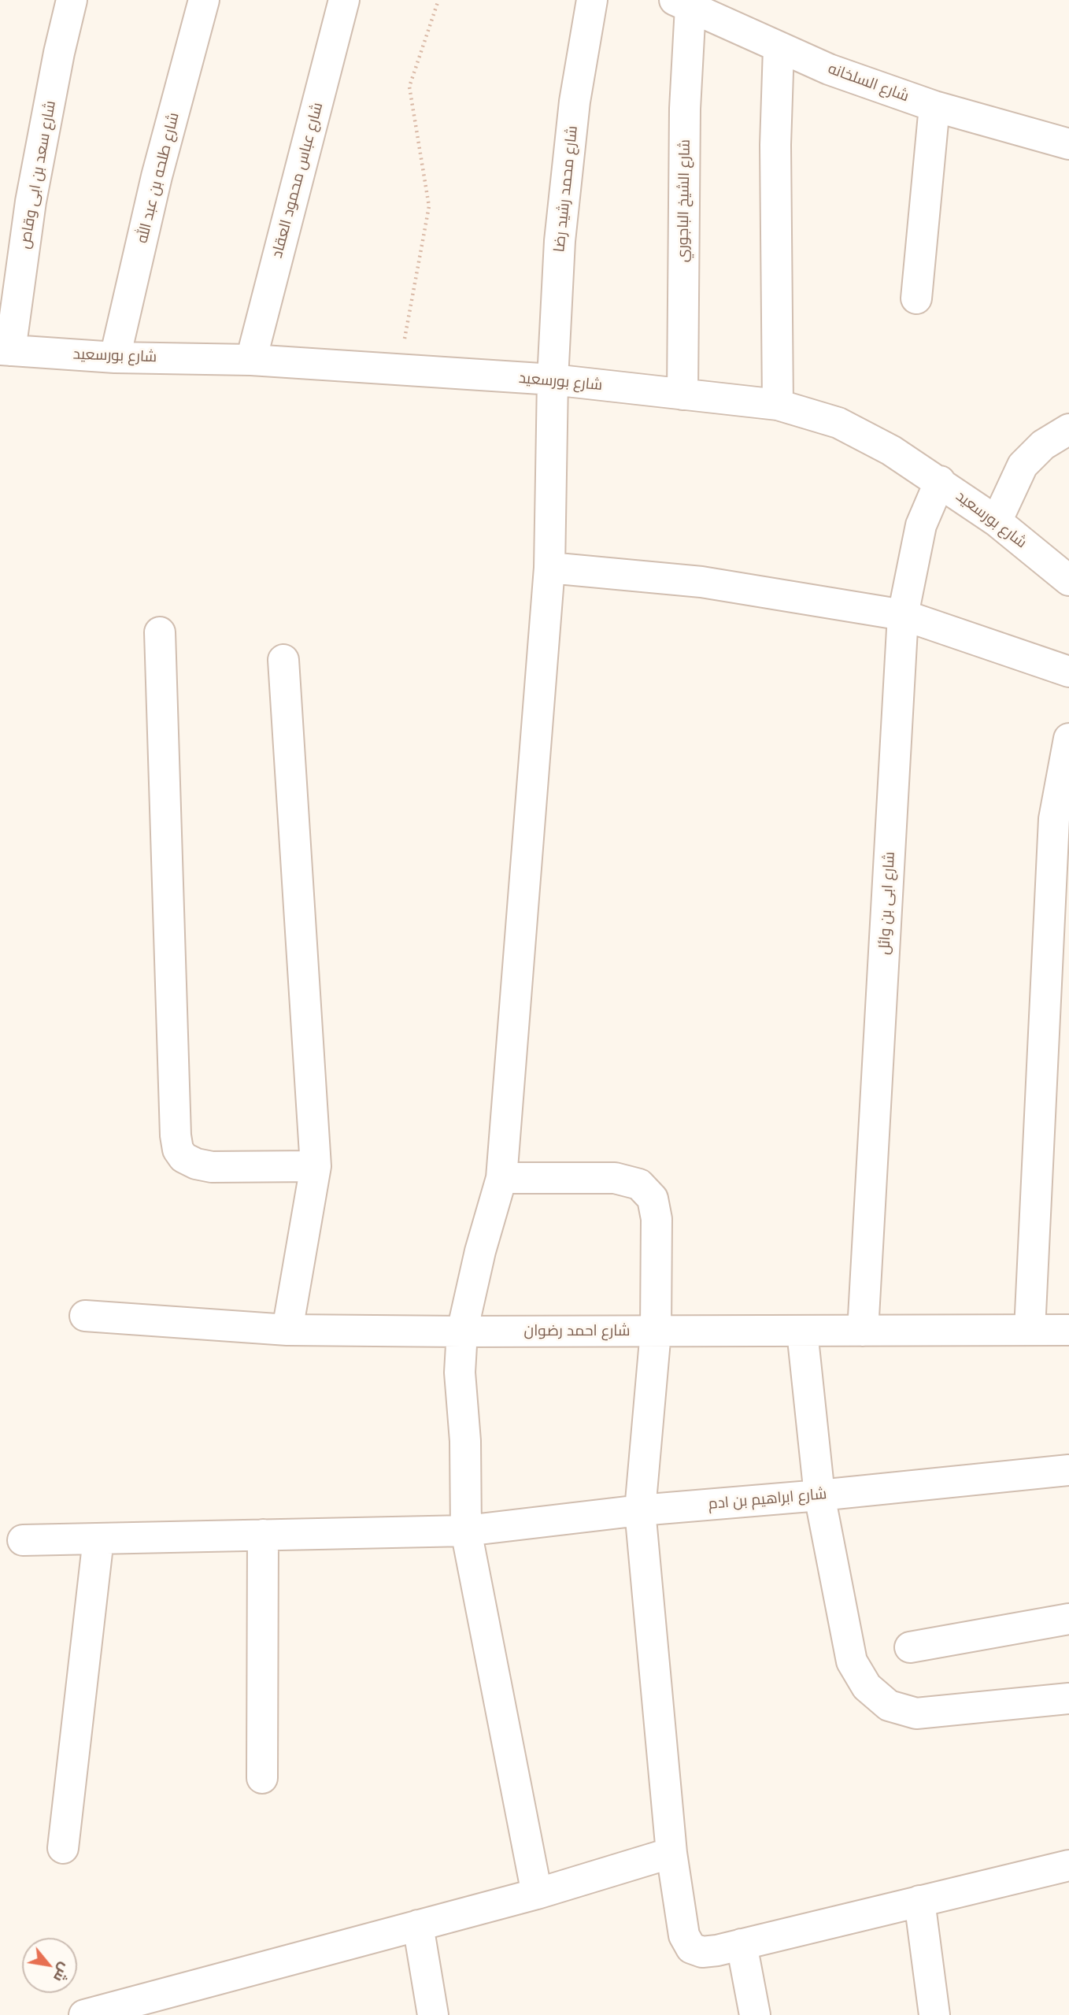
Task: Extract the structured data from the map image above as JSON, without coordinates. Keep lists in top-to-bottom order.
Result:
{
  "streets": {
    "street": [
      "شارع السلخانه",
      "شارع سعد بن ابى وقاص",
      "شارع طلحه بن عبد الله",
      "شارع عباس محمود العقاد",
      "شارع محمد رشيد رضا",
      "شارع الشيخ الباجوري",
      "شارع بورسعيد",
      "شارع ابى بن وائل",
      "شارع احمد رضوان",
      "شارع ابراهيم بن ادم"
    ]
  },
  "crossings": [
    ["شارع السلخانه", "شارع الشيخ الباجوري"],
    ["شارع سعد بن ابى وقاص", "شارع بورسعيد"],
    ["شارع طلحه بن عبد الله", "شارع بورسعيد"],
    ["شارع عباس محمود العقاد", "شارع بورسعيد"],
    ["شارع محمد رشيد رضا", "شارع بورسعيد"],
    ["شارع محمد رشيد رضا", "شارع احمد رضوان"],
    ["شارع محمد رشيد رضا", "شارع ابراهيم بن ادم"],
    ["شارع الشيخ الباجوري", "شارع بورسعيد"],
    ["شارع بورسعيد", "شارع ابى بن وائل"],
    ["شارع ابى بن وائل", "شارع احمد رضوان"]
  ],
  "north": "bottom right"
}
